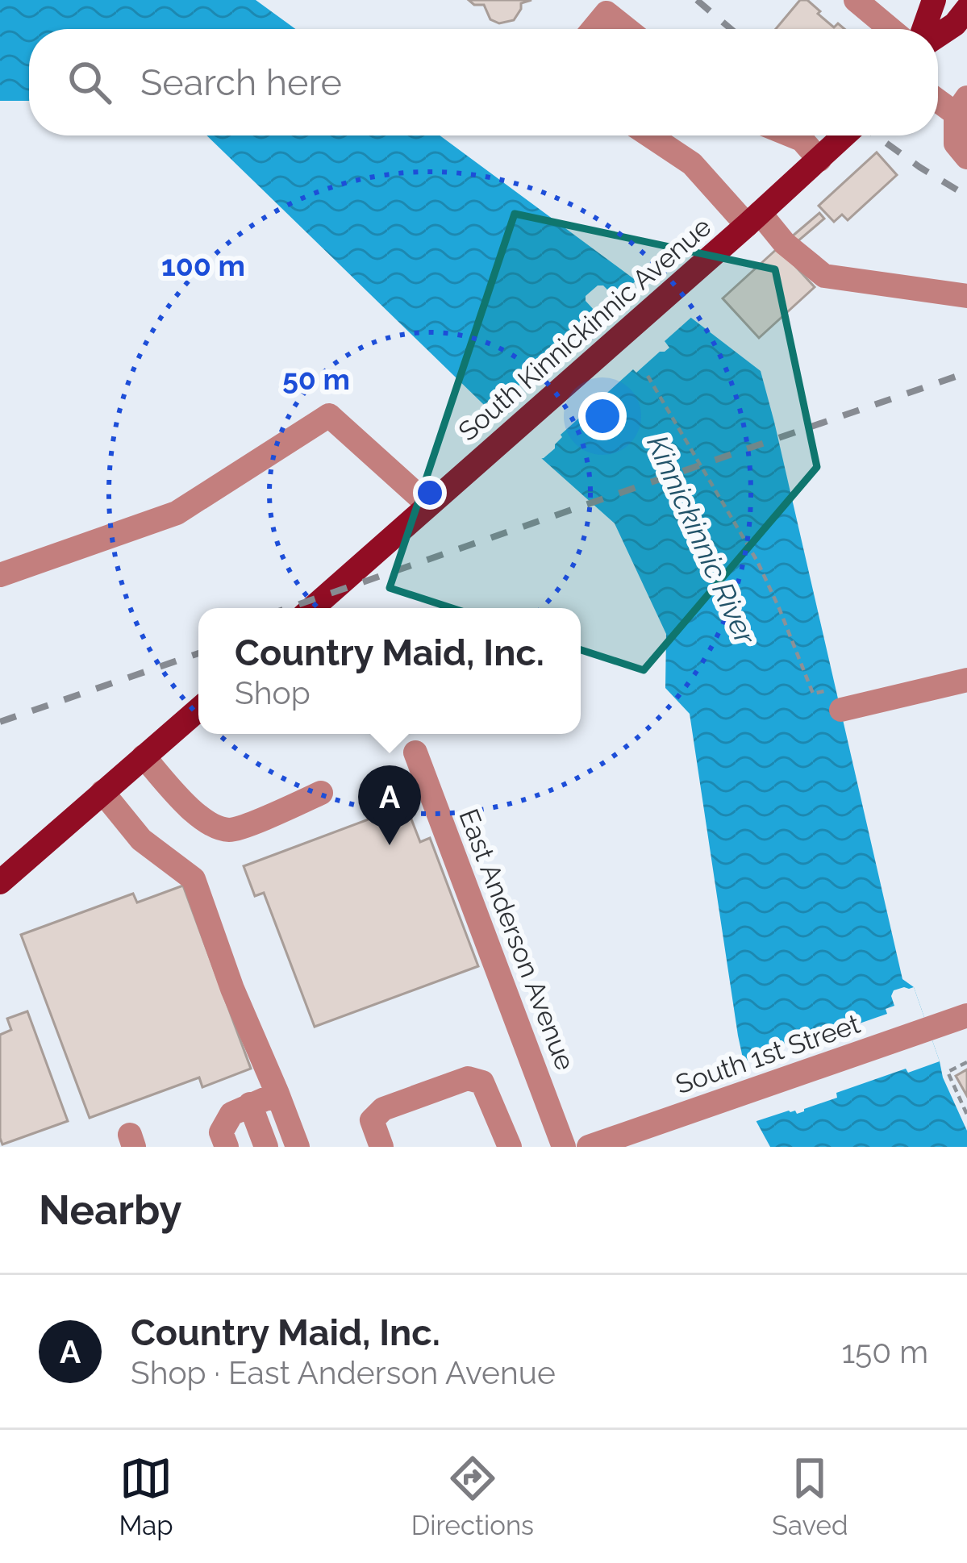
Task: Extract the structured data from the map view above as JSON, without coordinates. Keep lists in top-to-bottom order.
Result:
{
  "streets": {
    "main road": ["South Kinnickinnic Avenue"],
    "street": ["East Anderson Avenue", "South 1st Street"]
  },
  "water": ["Kinnickinnic River"],
  "page": {
    "search": "Search here",
    "popup": ["Country Maid, Inc.", "Shop"],
    "pins": "A",
    "heading": "Nearby",
    "list": [
      {
        "mark": "A",
        "name": "Country Maid, Inc.",
        "note": "Shop · East Anderson Avenue",
        "value": "150 m"
      }
    ],
    "nav": ["Map", "Directions", "Saved"]
  },
  "rings": ["100 m", "50 m"]
}
